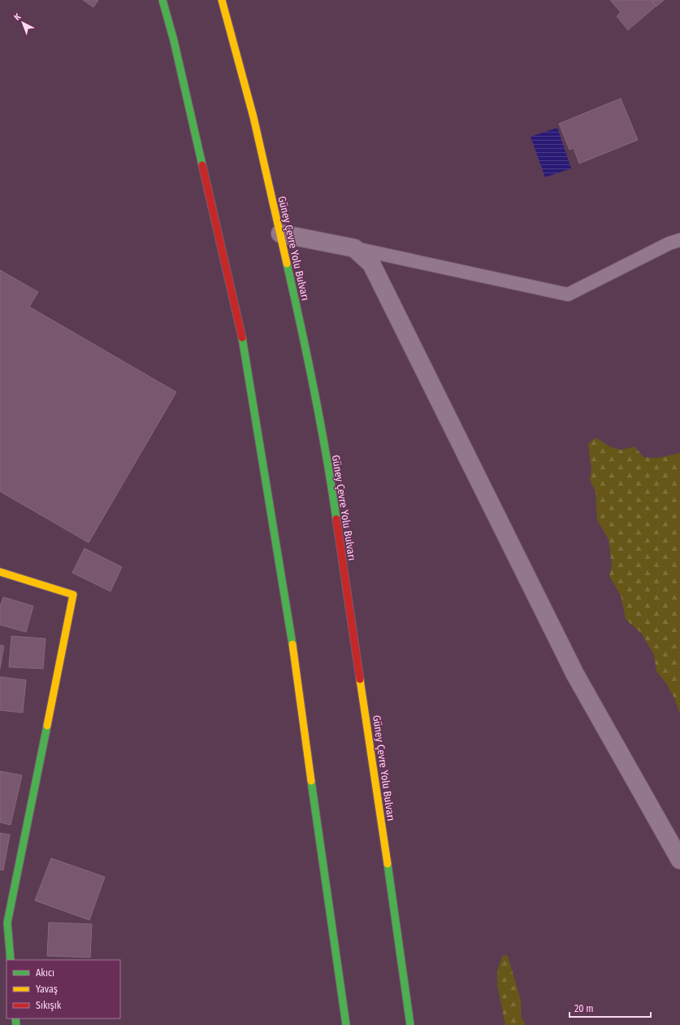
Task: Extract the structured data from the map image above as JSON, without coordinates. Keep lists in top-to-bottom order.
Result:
{
  "streets": {
    "main road": ["Güney Çevre Yolu Bulvarı"]
  },
  "legend": ["Akıcı", "Yavaş", "Sıkışık"],
  "scale_bar": "20 m",
  "north": "top left"
}
